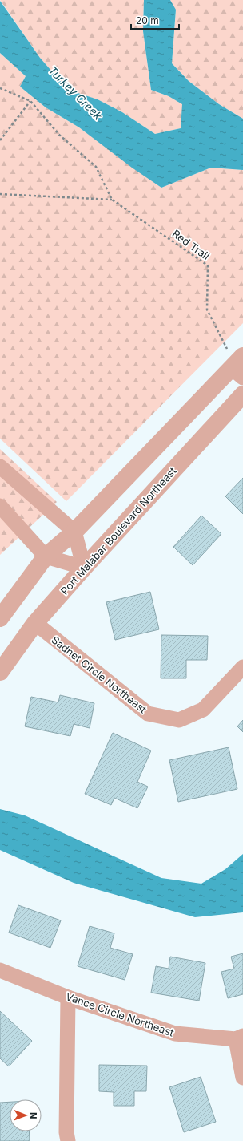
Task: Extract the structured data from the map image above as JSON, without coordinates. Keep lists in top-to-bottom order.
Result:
{
  "streets": {
    "street": ["Port Malabar Boulevard Northeast", "Sadnet Circle Northeast", "Vance Circle Northeast"],
    "path": ["Red Trail"]
  },
  "crossings": [
    ["Port Malabar Boulevard Northeast", "Sadnet Circle Northeast"]
  ],
  "water": ["Turkey Creek"],
  "scale_bar": "20 m",
  "north": "right"
}
